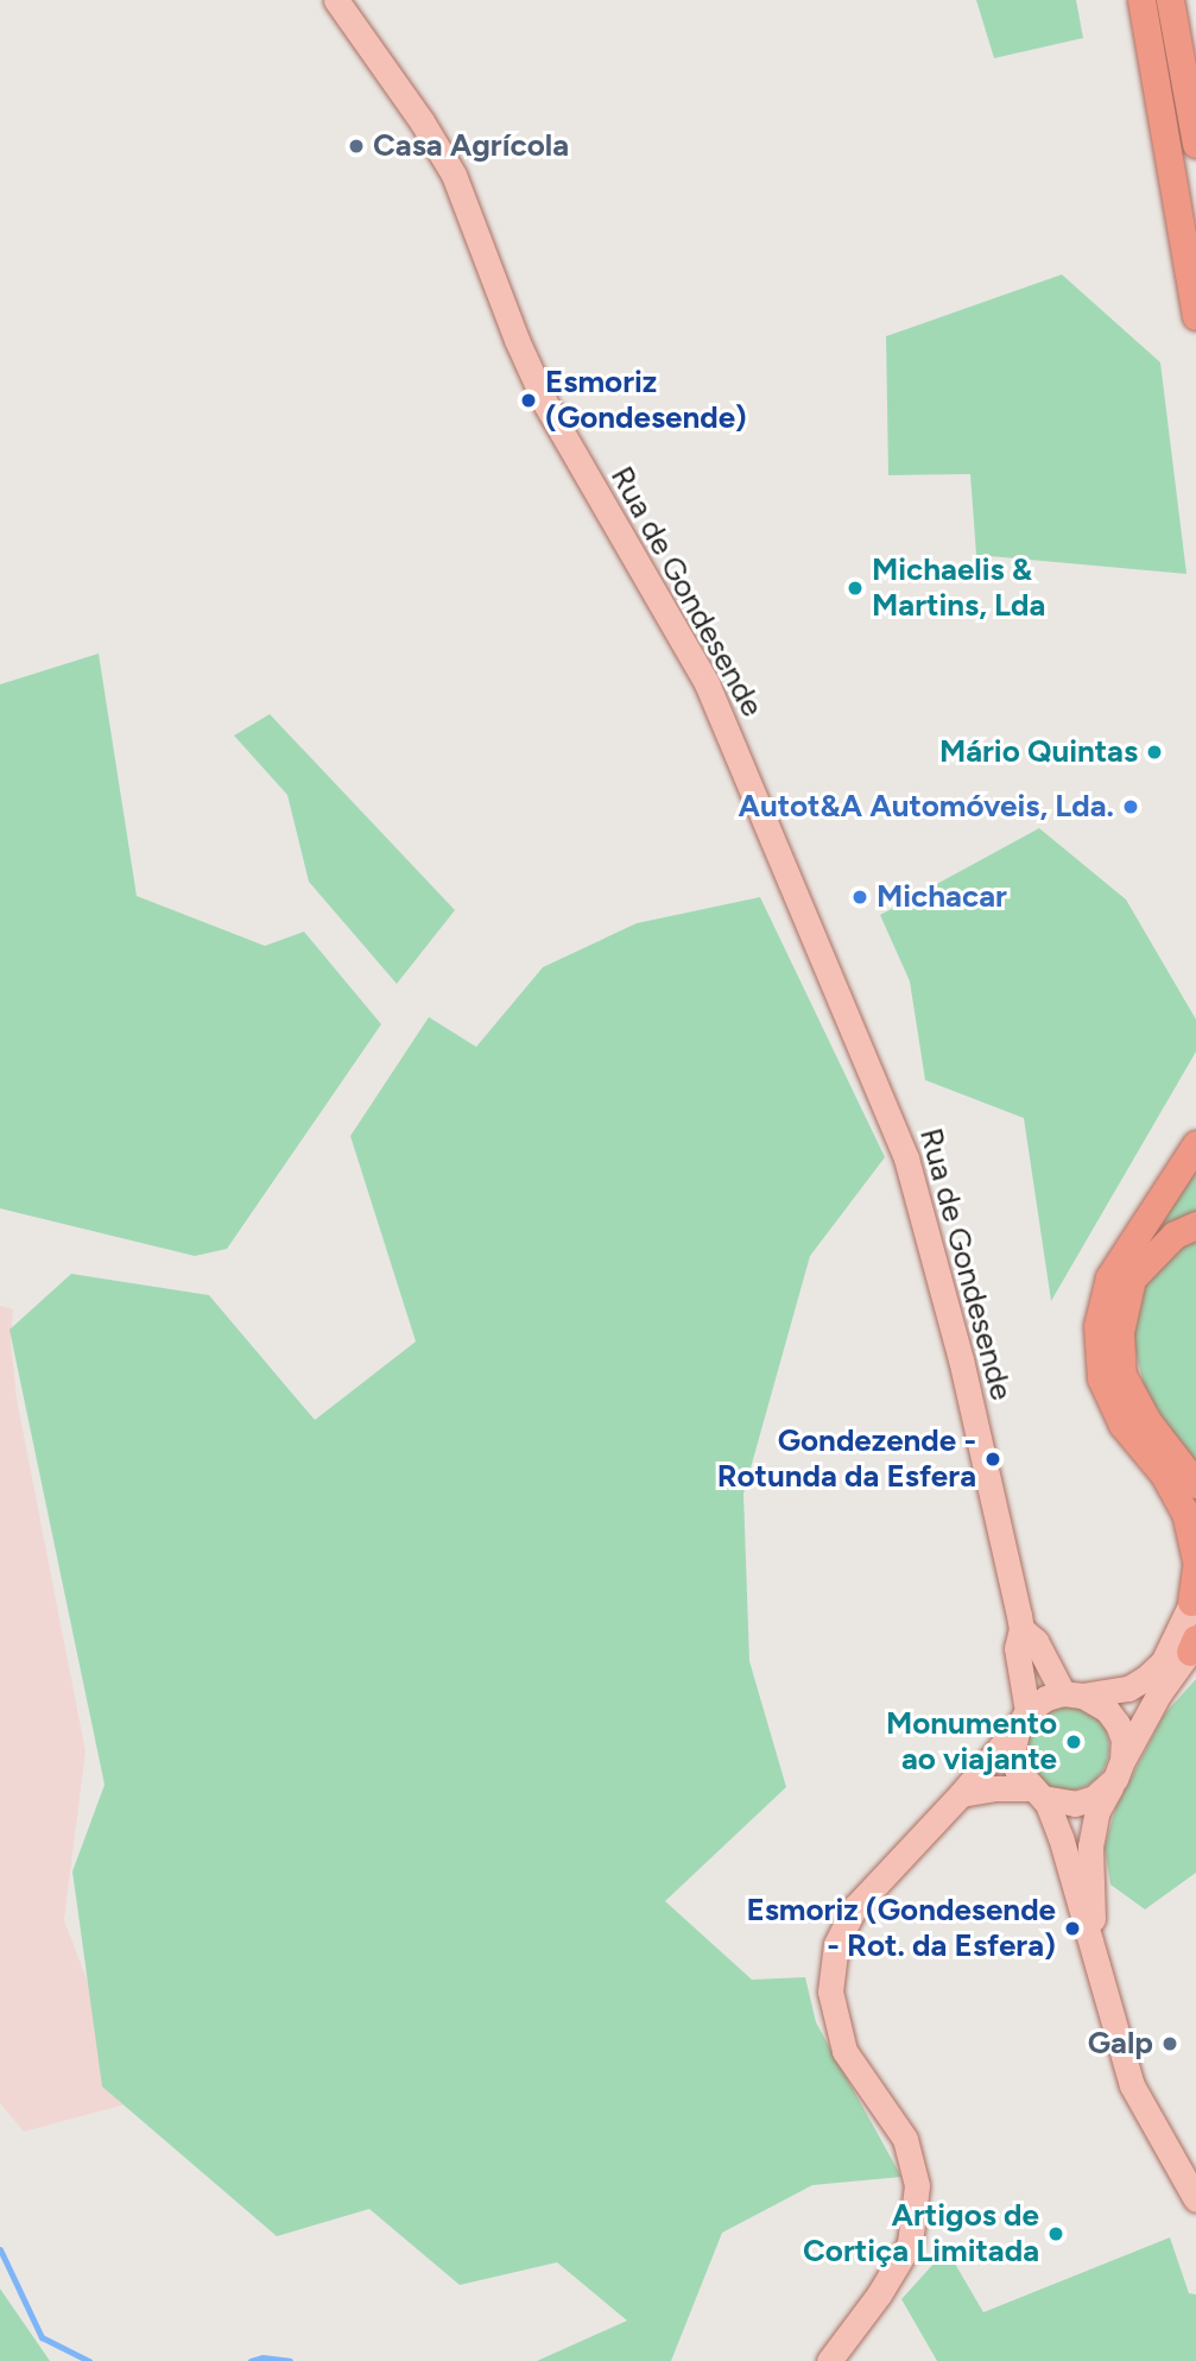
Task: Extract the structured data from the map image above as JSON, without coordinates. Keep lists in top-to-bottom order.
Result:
{
  "streets": {
    "main road": ["Rua de Gondesende"]
  },
  "places": [
    "Casa Agrícola",
    "Esmoriz (Gondesende)",
    "Michaelis & Martins, Lda",
    "Mário Quintas",
    "Autot&A Automóveis, Lda.",
    "Michacar",
    "Gondezende - Rotunda da Esfera",
    "Monumento ao viajante",
    "Esmoriz (Gondesende - Rot. da Esfera)",
    "Galp",
    "Artigos de Cortiça Limitada"
  ]
}
